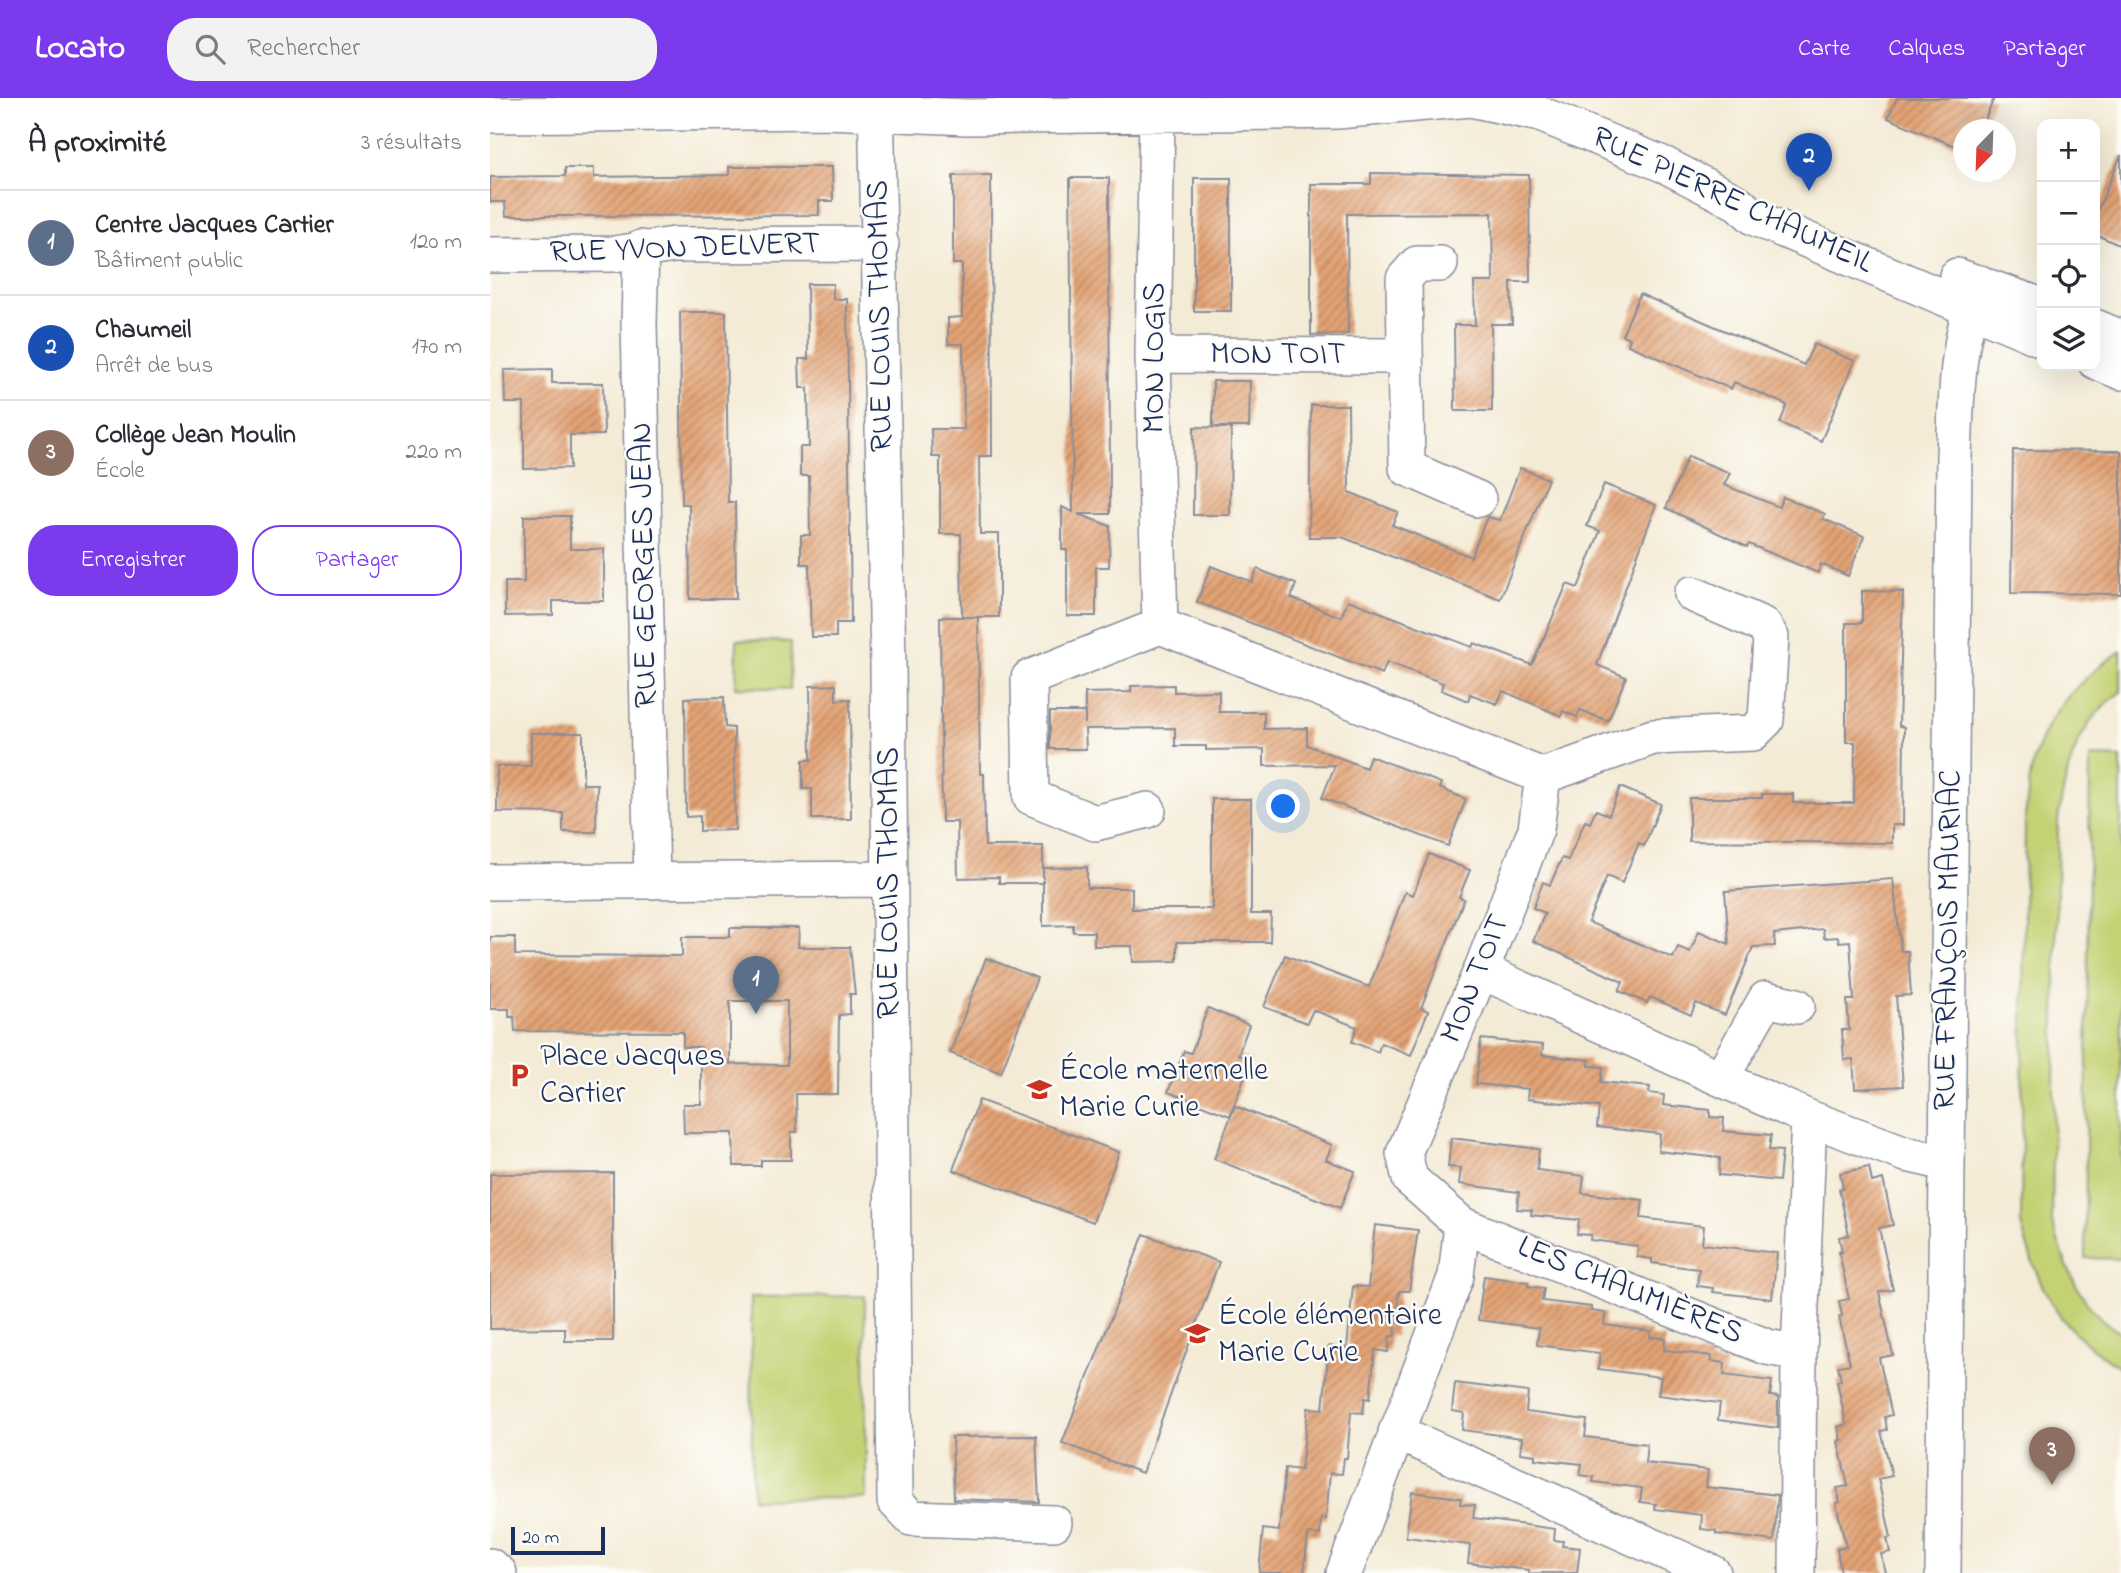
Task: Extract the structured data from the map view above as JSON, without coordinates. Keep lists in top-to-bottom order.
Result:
{
  "streets": {
    "street": [
      "RUE PIERRE CHAUMEIL",
      "RUE YVON DELVERT",
      "RUE LOUIS THOMAS",
      "MON TOIT",
      "MON LOGIS",
      "RUE GEORGES JEAN",
      "RUE FRANÇOIS MAURIAC",
      "LES CHAUMIÈRES"
    ]
  },
  "crossings": [
    ["RUE PIERRE CHAUMEIL", "RUE LOUIS THOMAS"],
    ["RUE PIERRE CHAUMEIL", "MON LOGIS"],
    ["RUE PIERRE CHAUMEIL", "RUE FRANÇOIS MAURIAC"],
    ["RUE YVON DELVERT", "RUE LOUIS THOMAS"],
    ["RUE YVON DELVERT", "RUE GEORGES JEAN"],
    ["MON TOIT", "MON LOGIS"],
    ["MON TOIT", "LES CHAUMIÈRES"]
  ],
  "places": {
    "parking": ["Place Jacques Cartier"],
    "school or university": ["École maternelle Marie Curie", "École élémentaire Marie Curie"]
  },
  "scale_bar": "20 m",
  "north": "bottom left",
  "page": {
    "header": "Locato",
    "search": "Rechercher",
    "nav": ["Carte", "Calques", "Partager"],
    "heading": ["À proximité", "3 résultats"],
    "map_buttons": ["+", "−"],
    "pins": ["2", "1", "3"],
    "list": [
      {
        "mark": "1",
        "name": "Centre Jacques Cartier",
        "note": "Bâtiment public",
        "value": "120 m"
      },
      {
        "mark": "2",
        "name": "Chaumeil",
        "note": "Arrêt de bus",
        "value": "170 m"
      },
      {
        "mark": "3",
        "name": "Collège Jean Moulin",
        "note": "École",
        "value": "220 m"
      }
    ],
    "buttons": ["Enregistrer", "Partager"],
    "scale": "20 m"
  }
}
